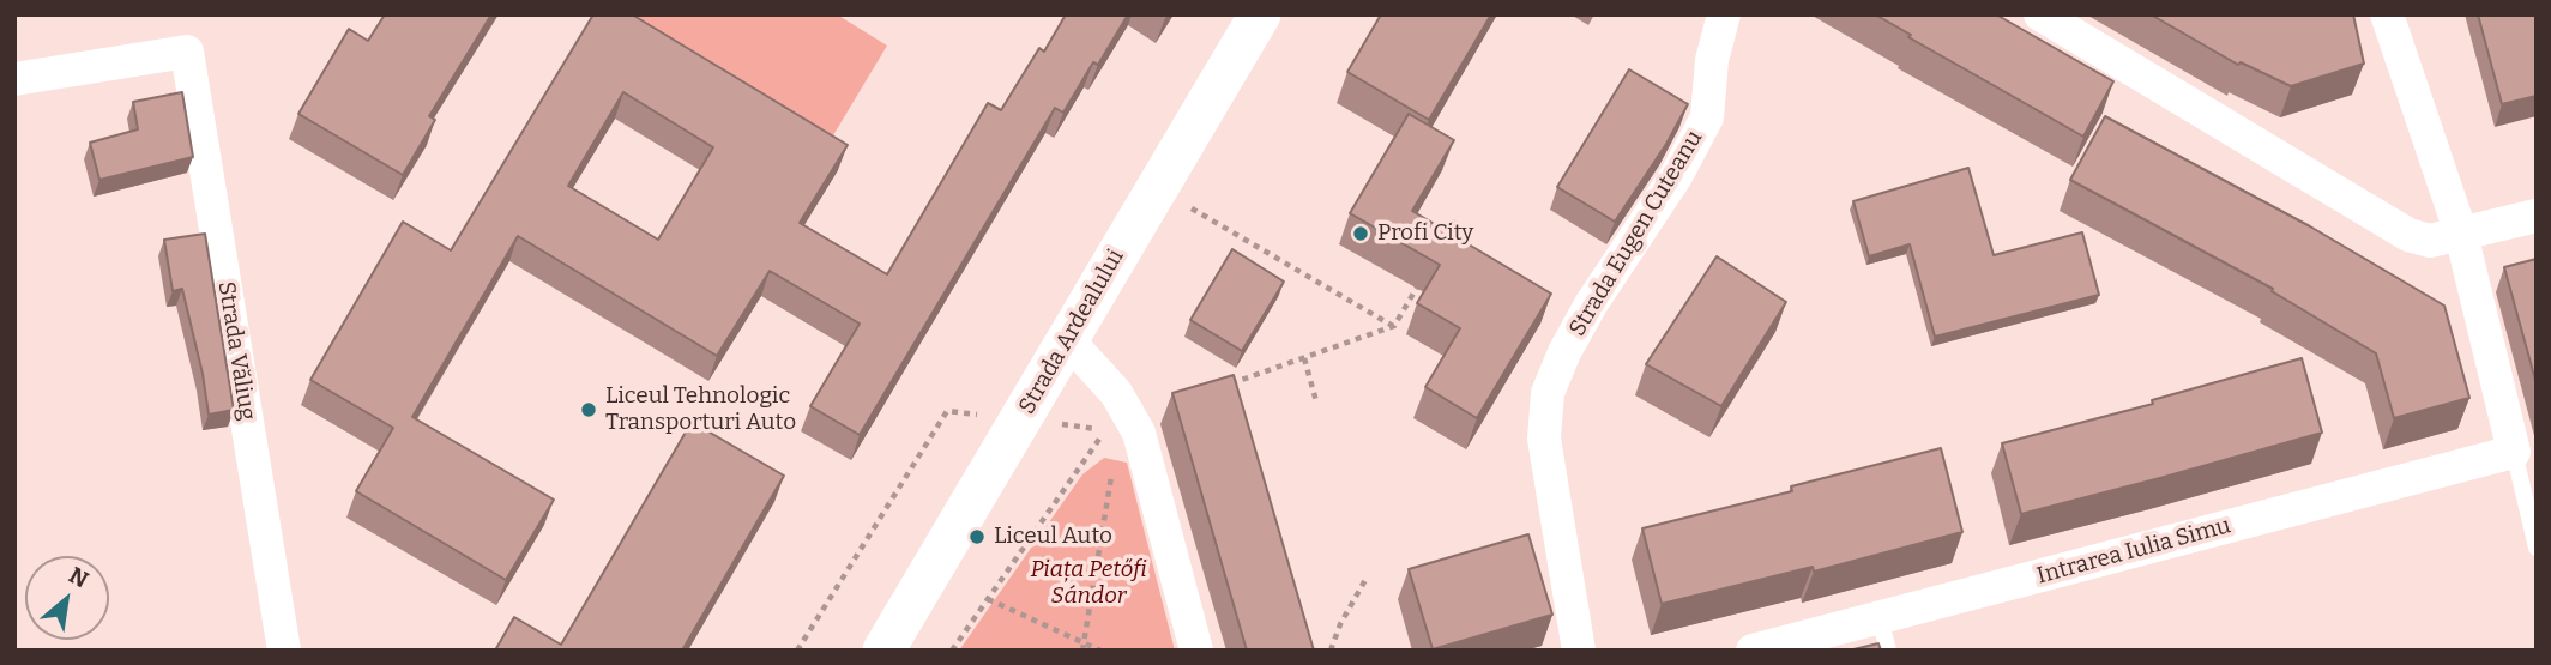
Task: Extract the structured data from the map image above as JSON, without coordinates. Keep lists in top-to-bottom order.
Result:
{
  "streets": {
    "street": [
      "Strada Eugen Cuteanu",
      "Strada Ardealului",
      "Strada Văliug",
      "Intrarea Iulia Simu"
    ]
  },
  "parks": ["Piața Petőfi Sándor"],
  "places": ["Profi City", "Liceul Tehnologic Transporturi Auto", "Liceul Auto"],
  "north": "top right"
}
